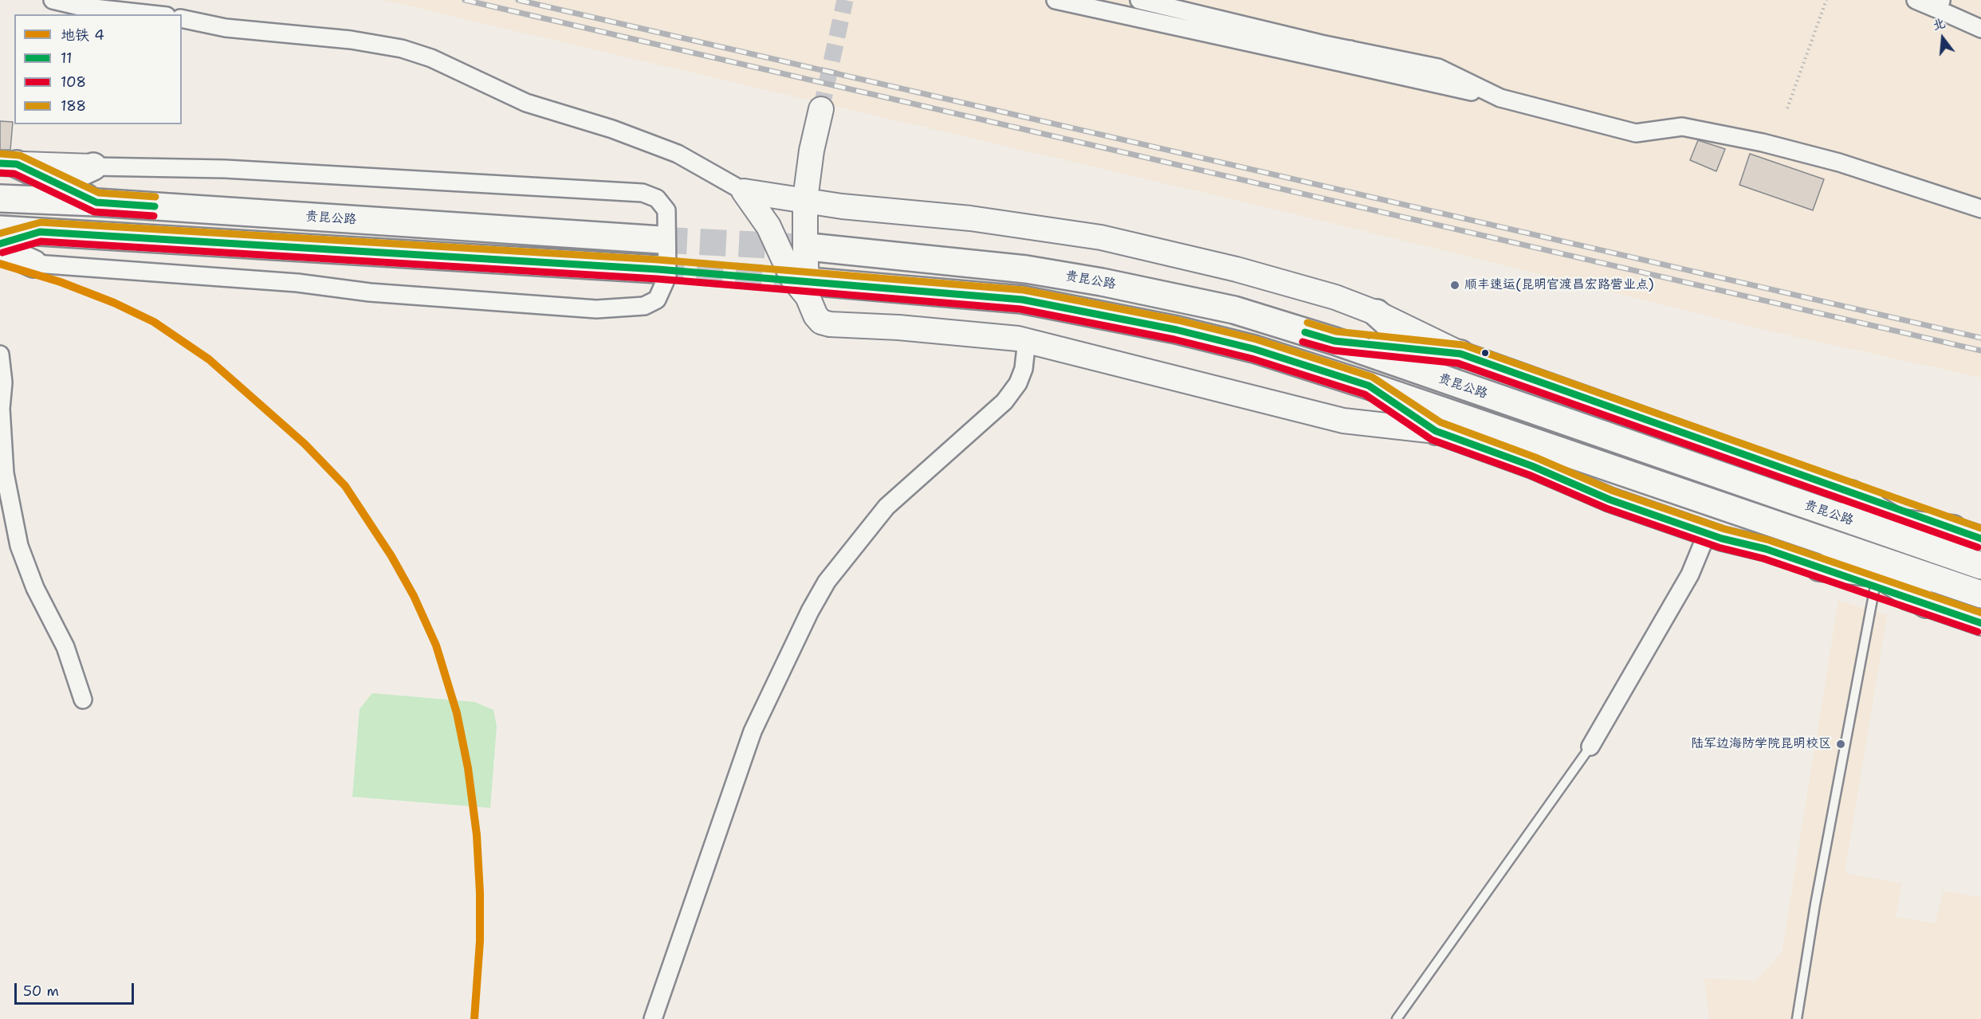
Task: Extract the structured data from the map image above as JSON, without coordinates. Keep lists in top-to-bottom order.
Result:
{
  "streets": {
    "highway": ["贵昆公路"]
  },
  "places": ["顺丰速运(昆明官渡昌宏路营业点)", "陆军边海防学院昆明校区"],
  "lines": [
    "transit line 188",
    "transit line 11",
    "transit line 108",
    "metro line 4"
  ],
  "legend": [
    "地铁 4",
    "11",
    "108",
    "188"
  ],
  "scale_bar": "50 m",
  "north": "top"
}
